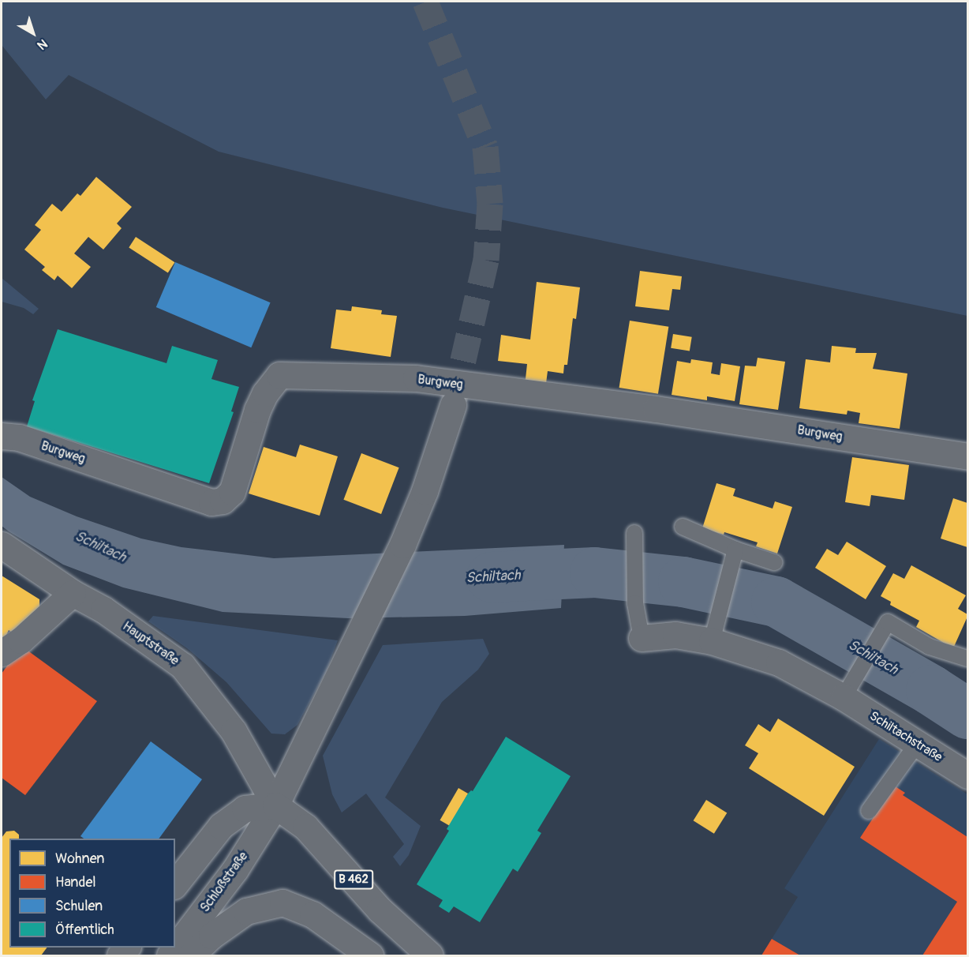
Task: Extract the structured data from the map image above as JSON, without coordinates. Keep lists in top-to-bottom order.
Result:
{
  "streets": {
    "street": [
      "Burgweg",
      "Hauptstraße",
      "Schiltachstraße",
      "B 462",
      "Schloßstraße"
    ]
  },
  "crossings": [
    ["Hauptstraße", "B 462"],
    ["Hauptstraße", "Schloßstraße"],
    ["B 462", "Schloßstraße"]
  ],
  "water": ["Schiltach"],
  "legend": [
    "Wohnen",
    "Handel",
    "Schulen",
    "Öffentlich"
  ],
  "north": "bottom right"
}
